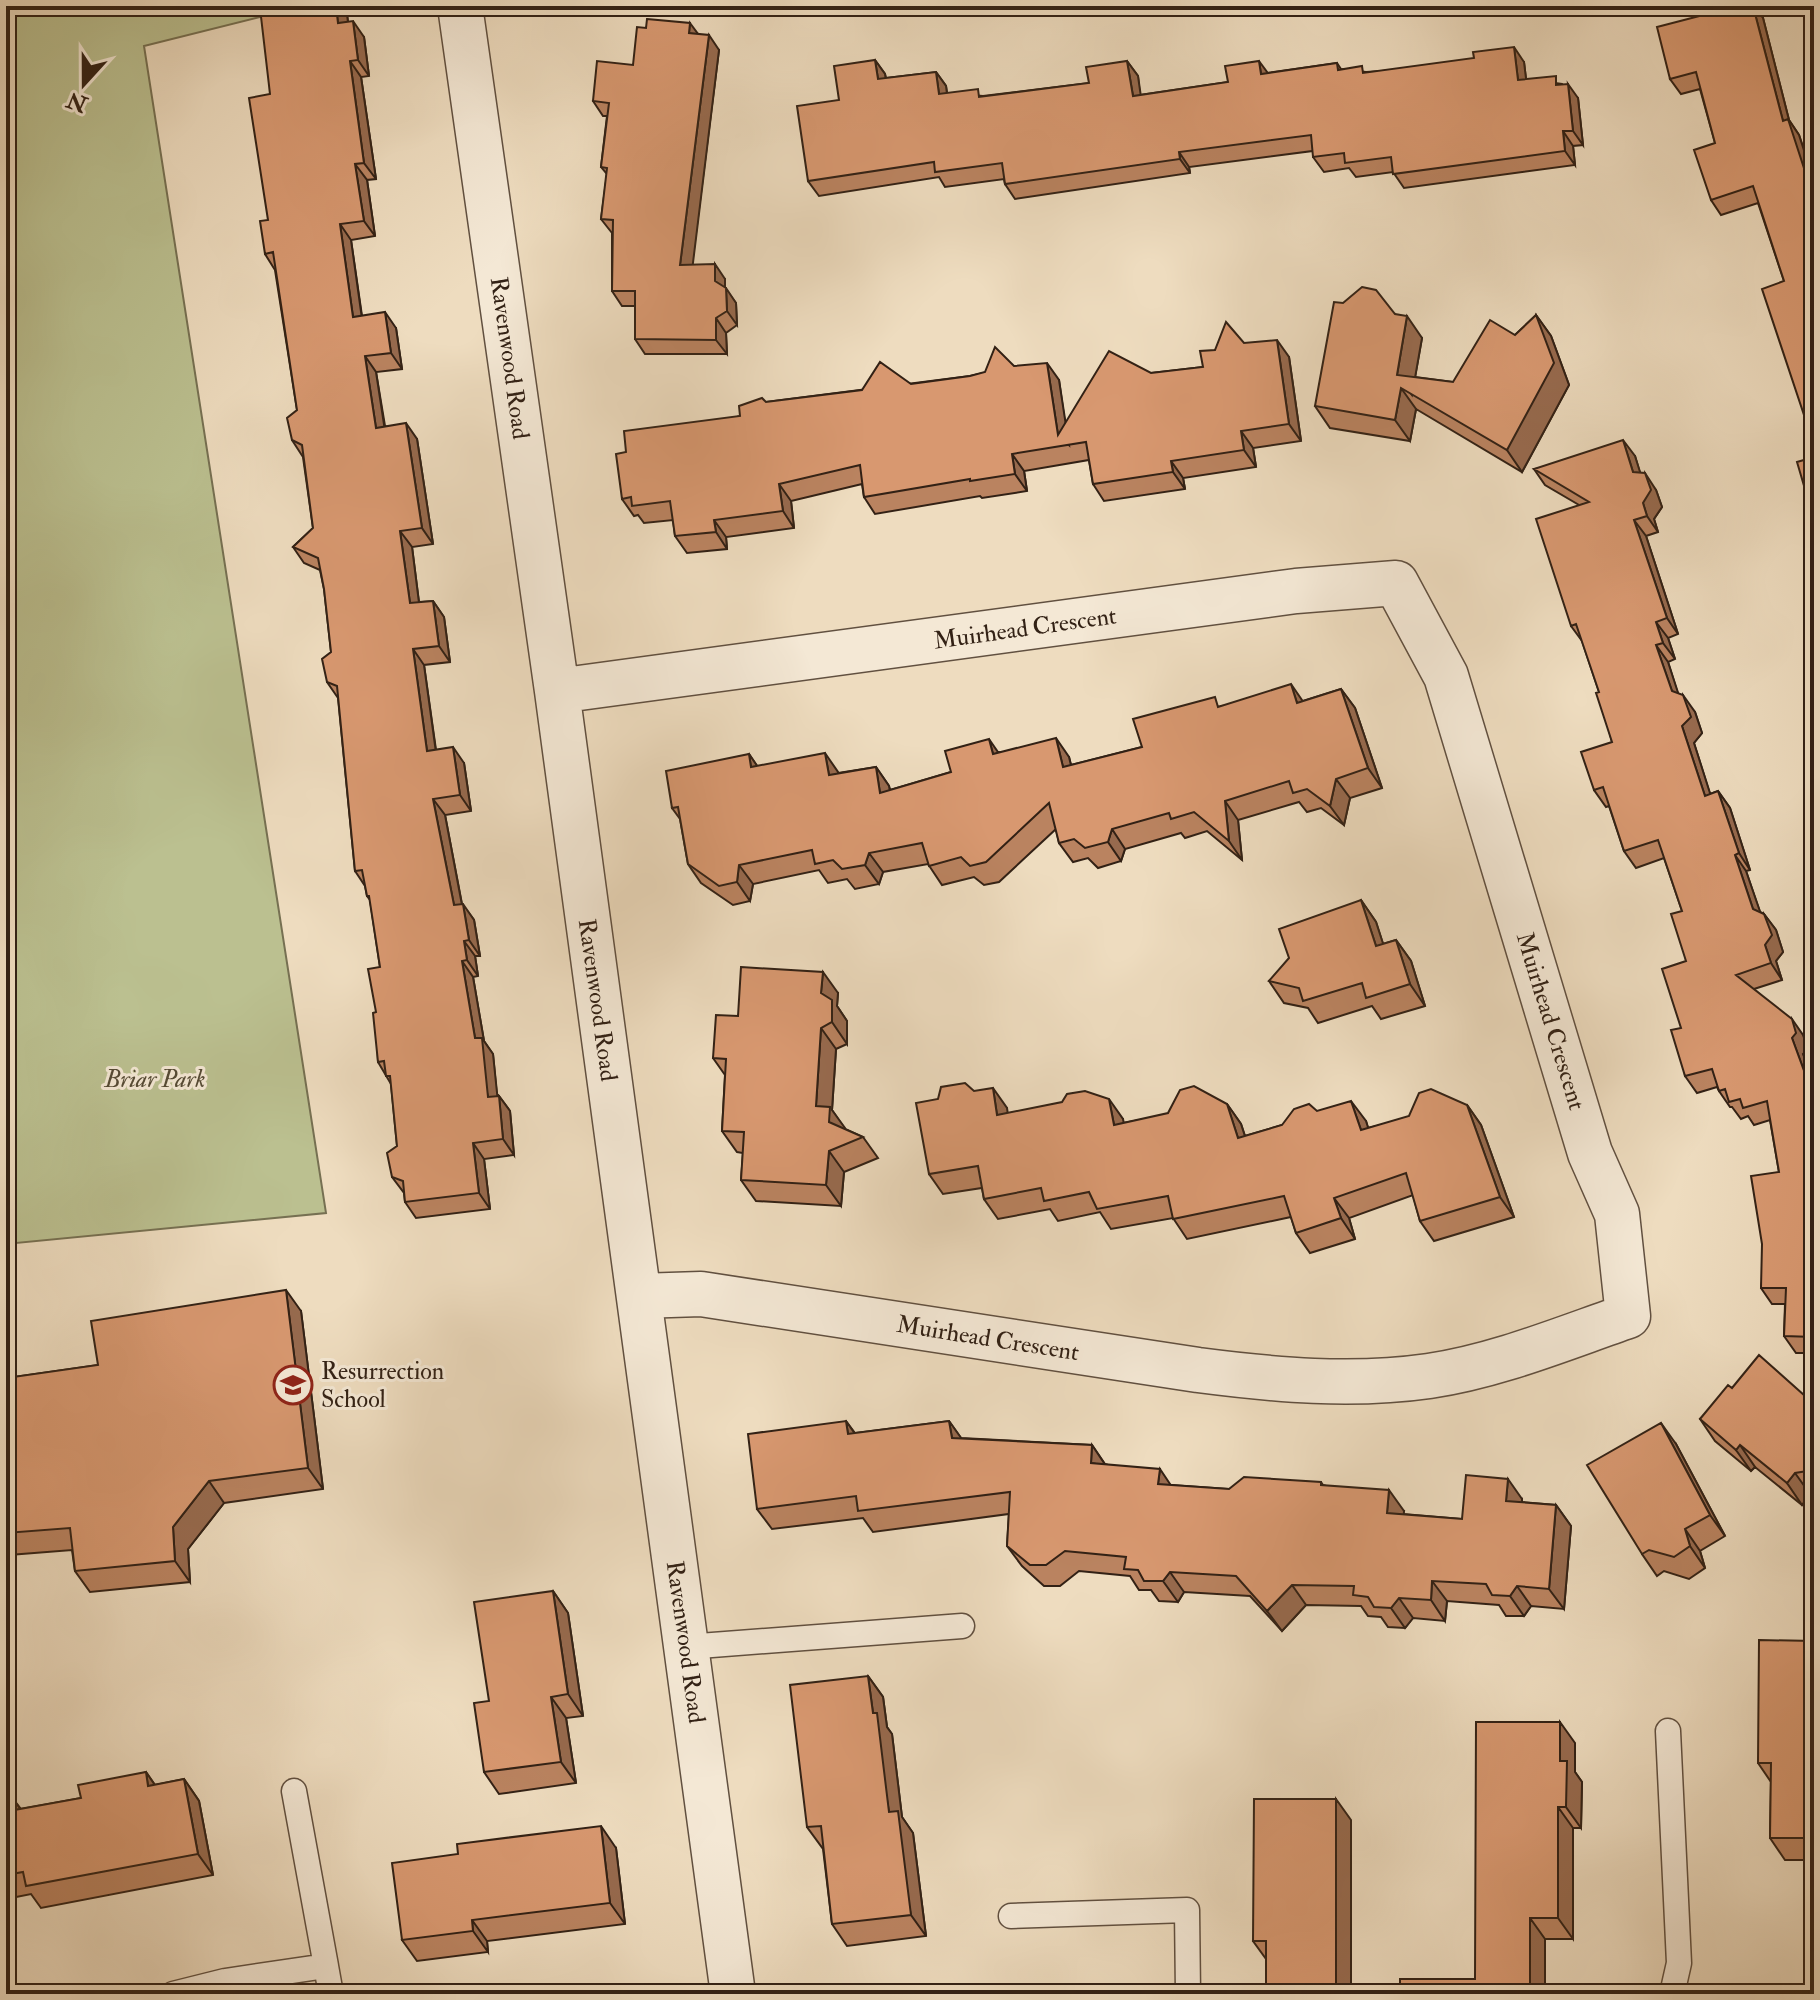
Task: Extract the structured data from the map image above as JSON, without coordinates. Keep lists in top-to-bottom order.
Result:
{
  "streets": {
    "street": ["Ravenwood Road", "Muirhead Crescent"]
  },
  "crossings": [
    ["Ravenwood Road", "Muirhead Crescent"]
  ],
  "parks": ["Briar Park"],
  "places": {
    "school or university": ["Resurrection School"]
  },
  "north": "bottom"
}
